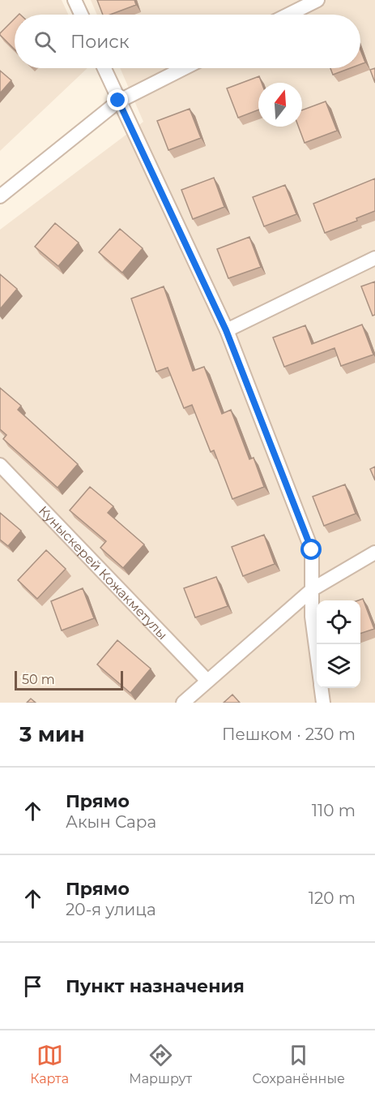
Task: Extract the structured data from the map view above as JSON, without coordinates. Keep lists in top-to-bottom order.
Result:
{
  "streets": {
    "street": ["Куныскерей Кожакметулы"]
  },
  "scale_bar": "50 m",
  "north": "top",
  "page": {
    "search": "Поиск",
    "scale": "50 m",
    "heading": ["3 мин", "Пешком · 230 m"],
    "list": [
      ["Прямо", "Акын Сара", "110 m"],
      ["Прямо", "20-я улица", "120 m"],
      "Пункт назначения"
    ],
    "nav": ["Карта", "Маршрут", "Сохранённые"]
  }
}
